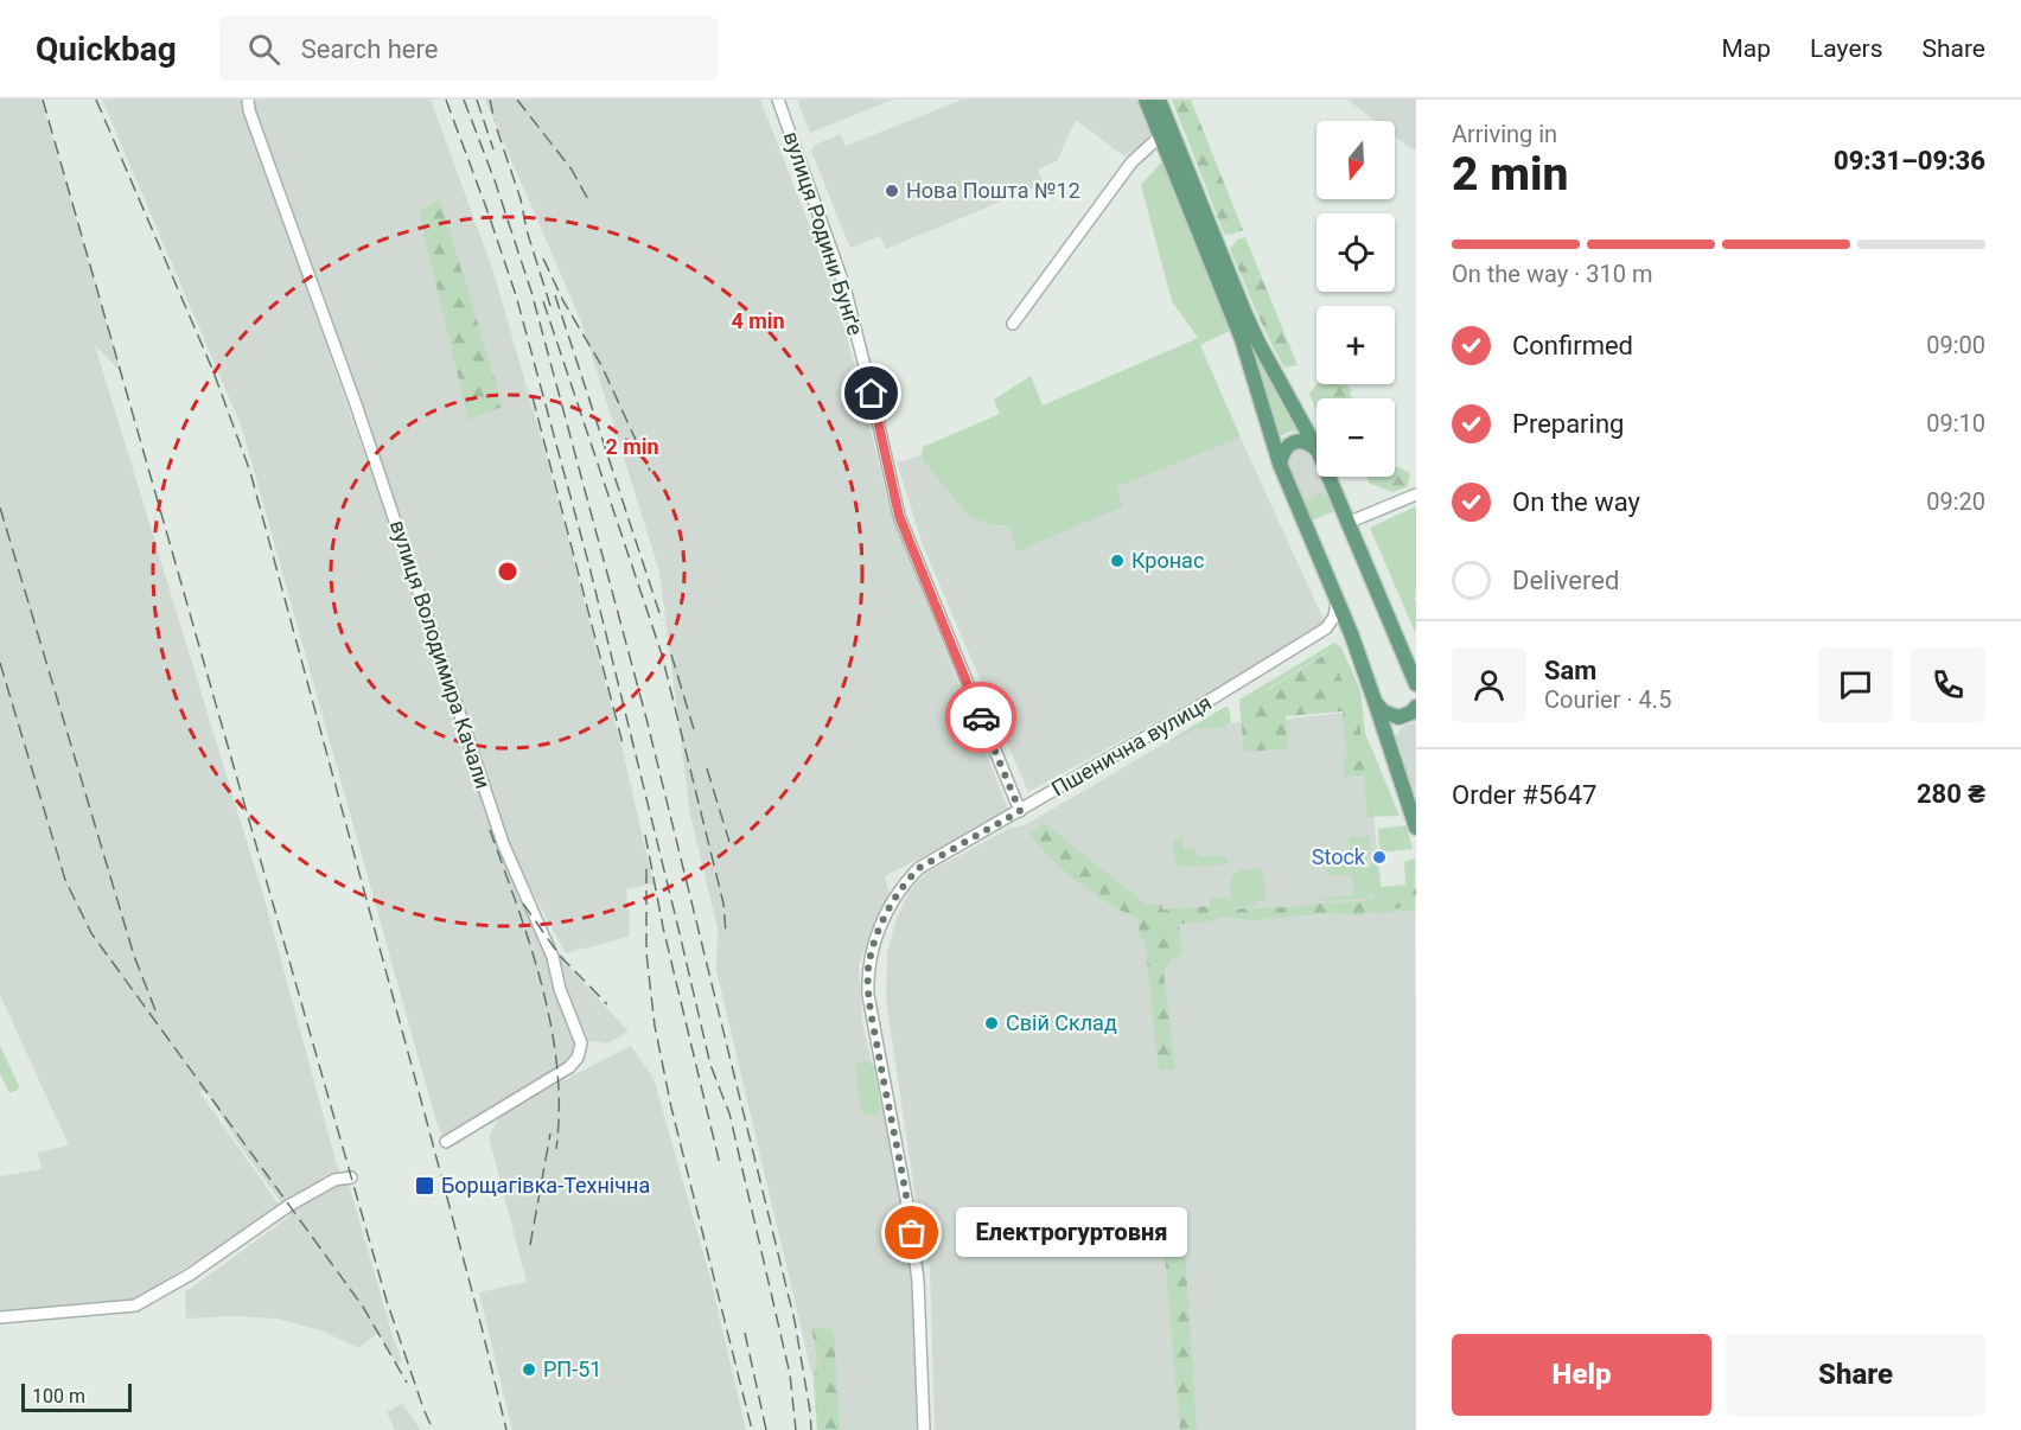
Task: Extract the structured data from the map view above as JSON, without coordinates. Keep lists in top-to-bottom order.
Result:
{
  "streets": {
    "street": ["вулиця Родини Бунґе", "вулиця Володимира Качали", "Пшенична вулиця"]
  },
  "crossings": [
    ["вулиця Родини Бунґе", "Пшенична вулиця"]
  ],
  "places": {
    "other": [
      "Нова Пошта №12",
      "Кронас",
      "Stock",
      "Свій Склад",
      "Електрогуртовня",
      "РП-51"
    ],
    "transit": ["Борщагівка-Технічна"]
  },
  "scale_bar": "100 m",
  "north": "bottom",
  "page": {
    "header": "Quickbag",
    "search": "Search here",
    "nav": ["Map", "Layers", "Share"],
    "heading": ["2 min", "Arriving in", "09:31–09:36"],
    "panel": [
      "Sam",
      "Courier · 4.5",
      "Order #5647",
      "280 ₴"
    ],
    "map_buttons": ["+", "−"],
    "bar": "On the way · 310 m",
    "list": [
      ["Confirmed", "09:00"],
      ["Preparing", "09:10"],
      ["On the way", "09:20"],
      "Delivered"
    ],
    "bubble": "Електрогуртовня",
    "buttons": ["Help", "Share"],
    "scale": "100 m"
  },
  "rings": ["4 min", "2 min"]
}
